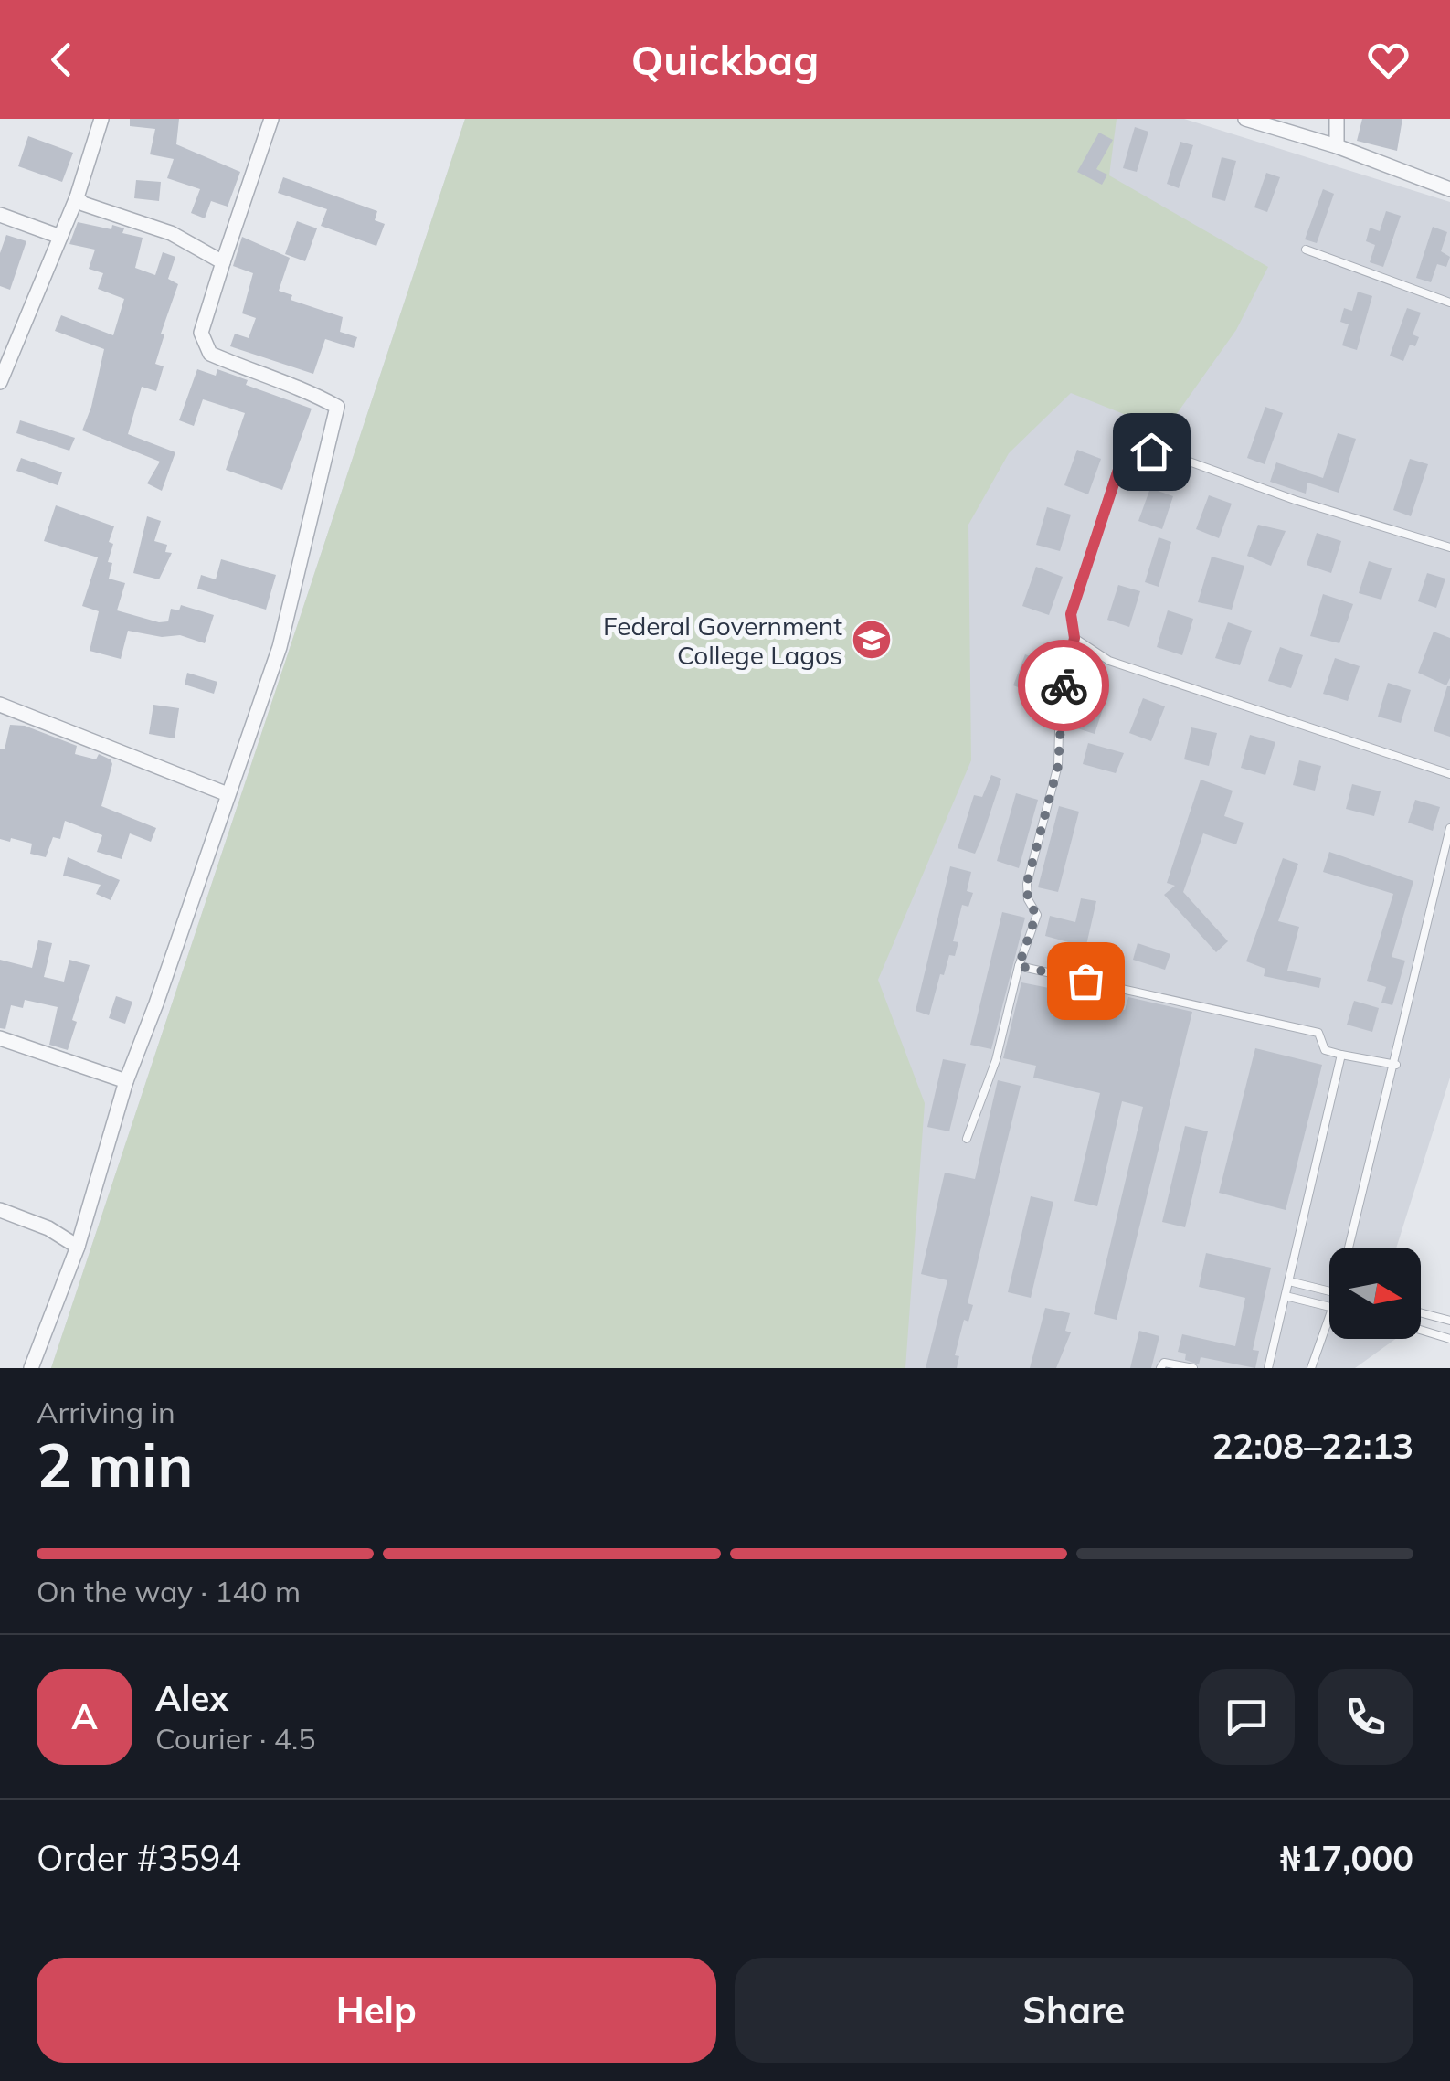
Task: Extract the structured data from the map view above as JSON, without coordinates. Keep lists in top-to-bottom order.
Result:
{
  "places": {
    "school or university": ["Federal Government College Lagos"]
  },
  "north": "right",
  "page": {
    "header": "Quickbag",
    "heading": ["2 min", "Arriving in", "22:08–22:13"],
    "panel": [
      "Alex",
      "Courier · 4.5",
      "Order #3594",
      "₦17,000"
    ],
    "bar": "On the way · 140 m",
    "round": "A",
    "buttons": ["Help", "Share"]
  }
}
